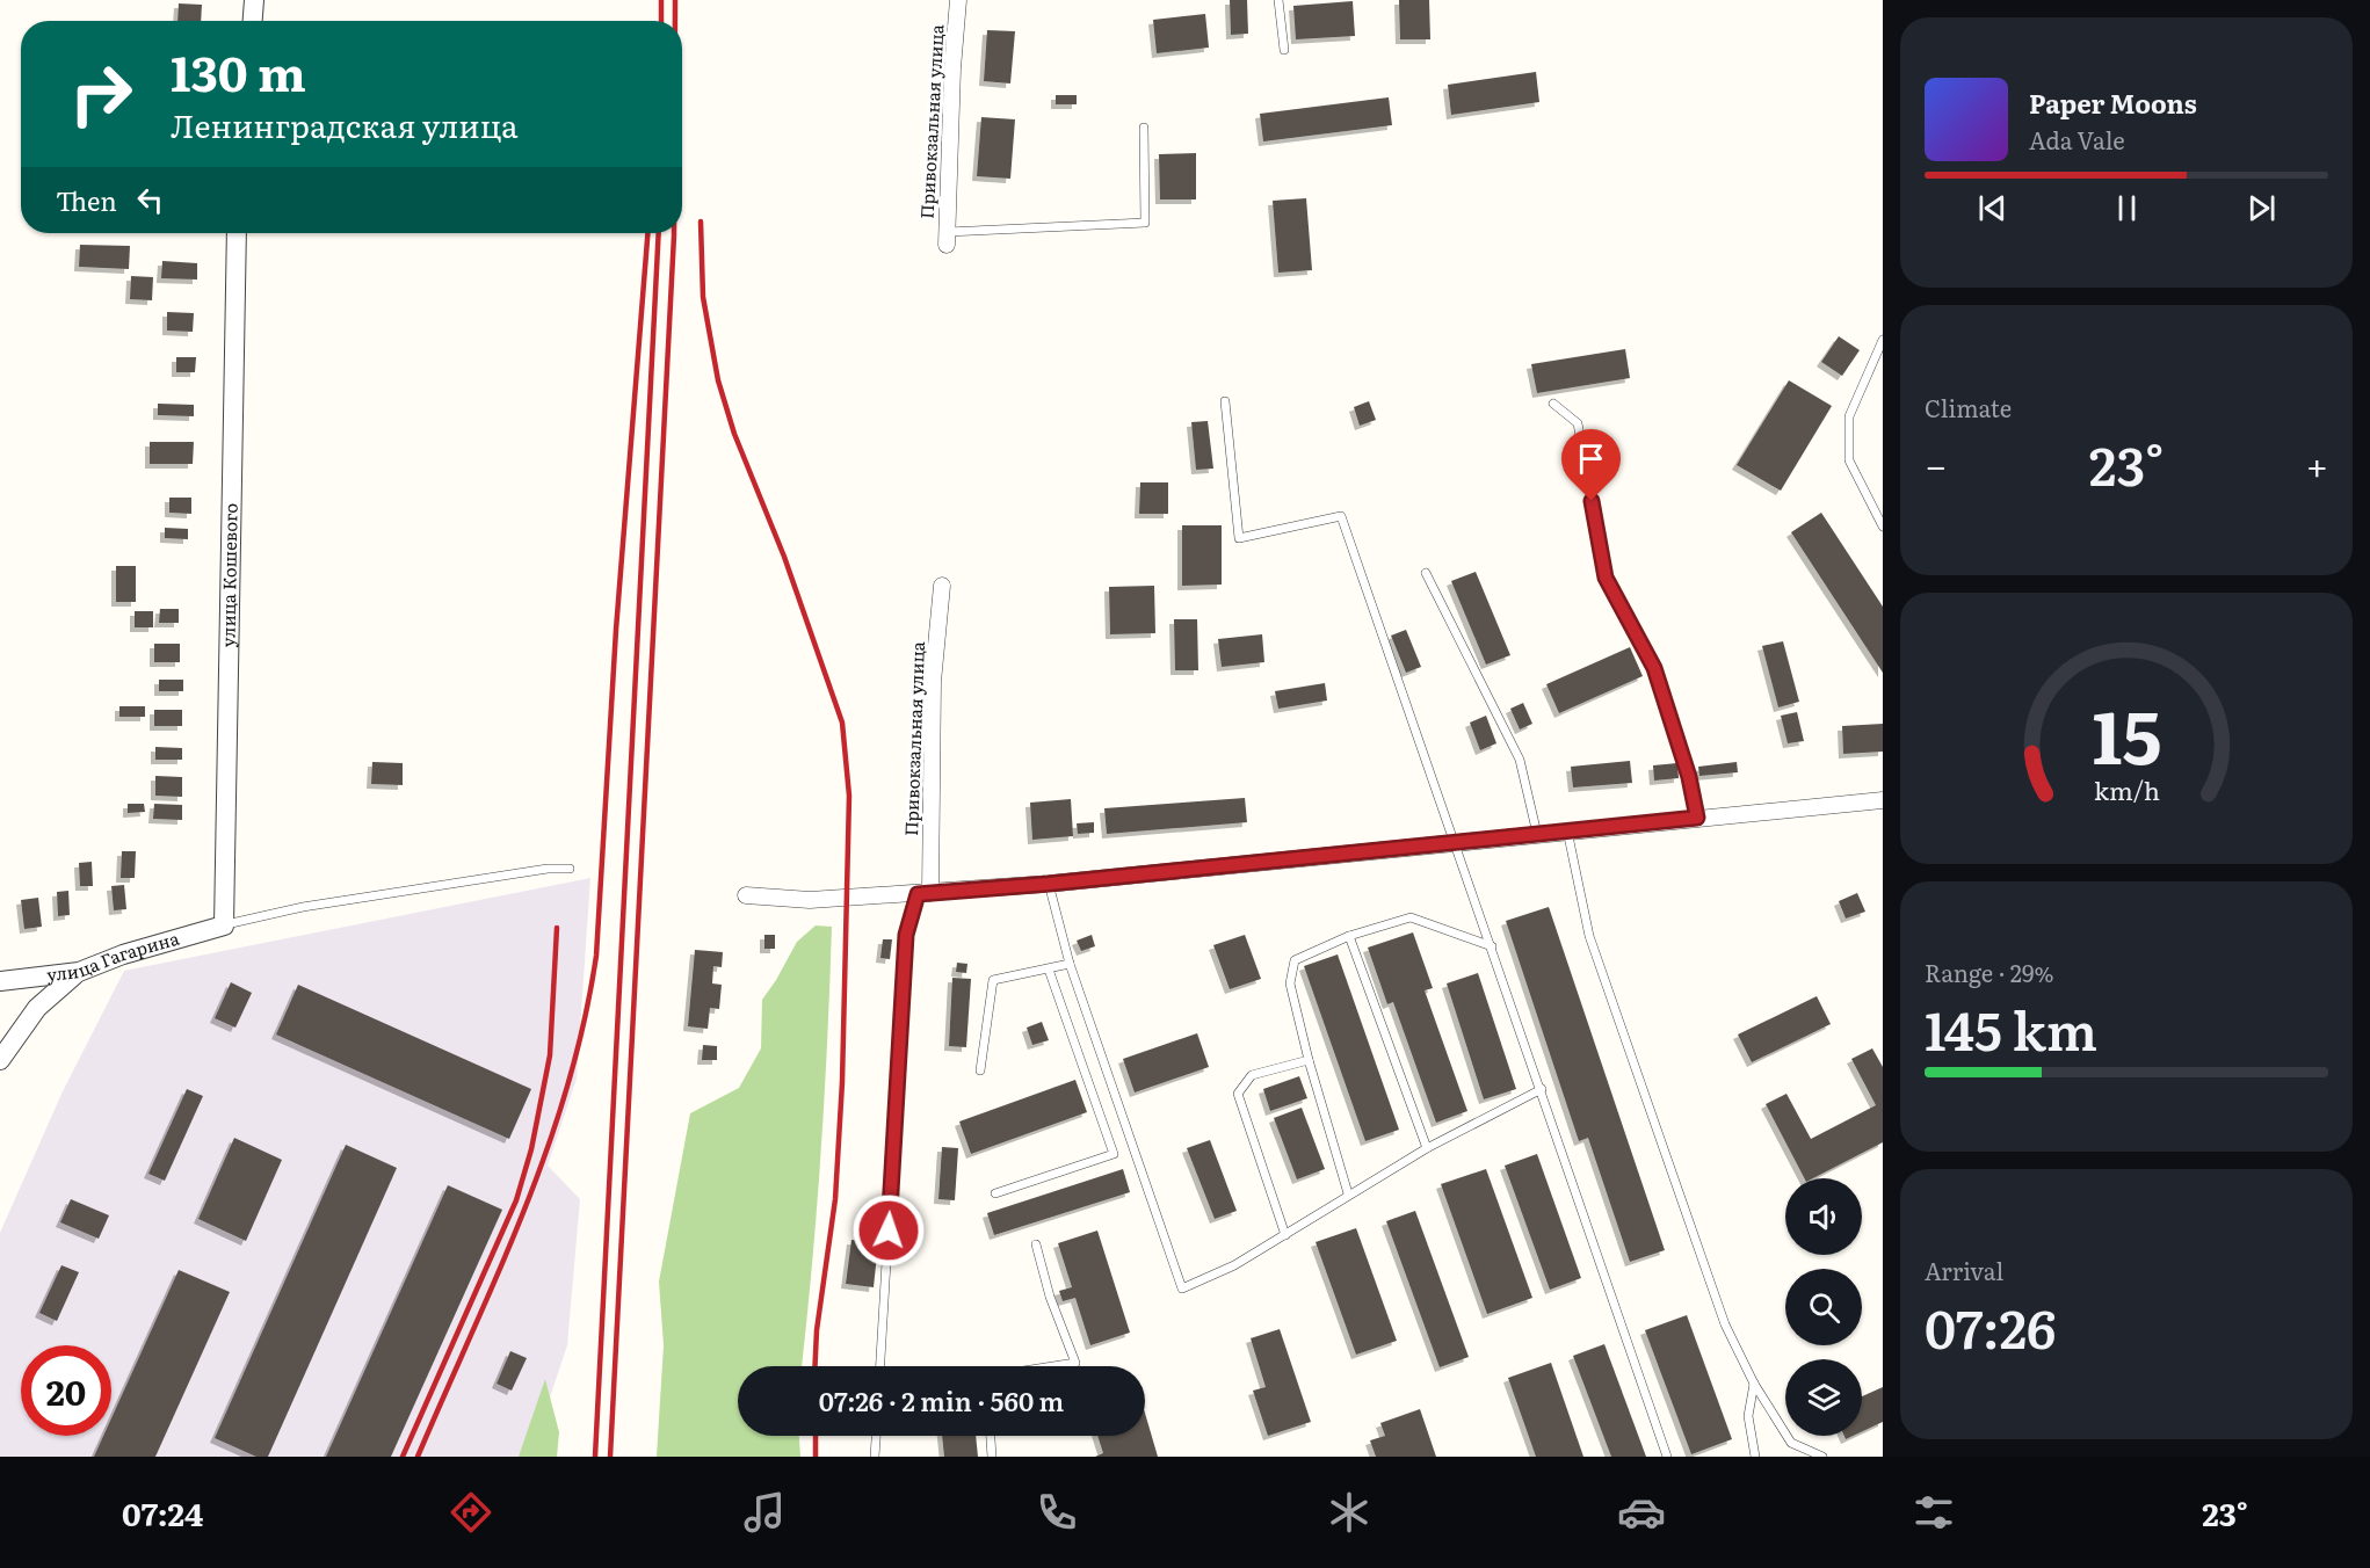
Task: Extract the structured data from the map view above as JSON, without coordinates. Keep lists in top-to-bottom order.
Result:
{
  "streets": {
    "street": ["Привокзальная улица", "улица Кошевого", "улица Гагарина"]
  },
  "crossings": [
    ["улица Кошевого", "улица Гагарина"]
  ],
  "page": {
    "turn": ["130 m", "Ленинградская улица"],
    "song": ["Paper Moons", "Ada Vale"],
    "then": "Then",
    "tile": [
      "Climate",
      ["Range · 29%", "145 km"],
      ["Arrival", "07:26"]
    ],
    "heat": ["−", "23°", "+"],
    "limit": "20",
    "trip": "07:26 · 2 min · 560 m",
    "tabs": ["07:24", "23°"],
    "gauge": ["15", "km/h"]
  }
}
